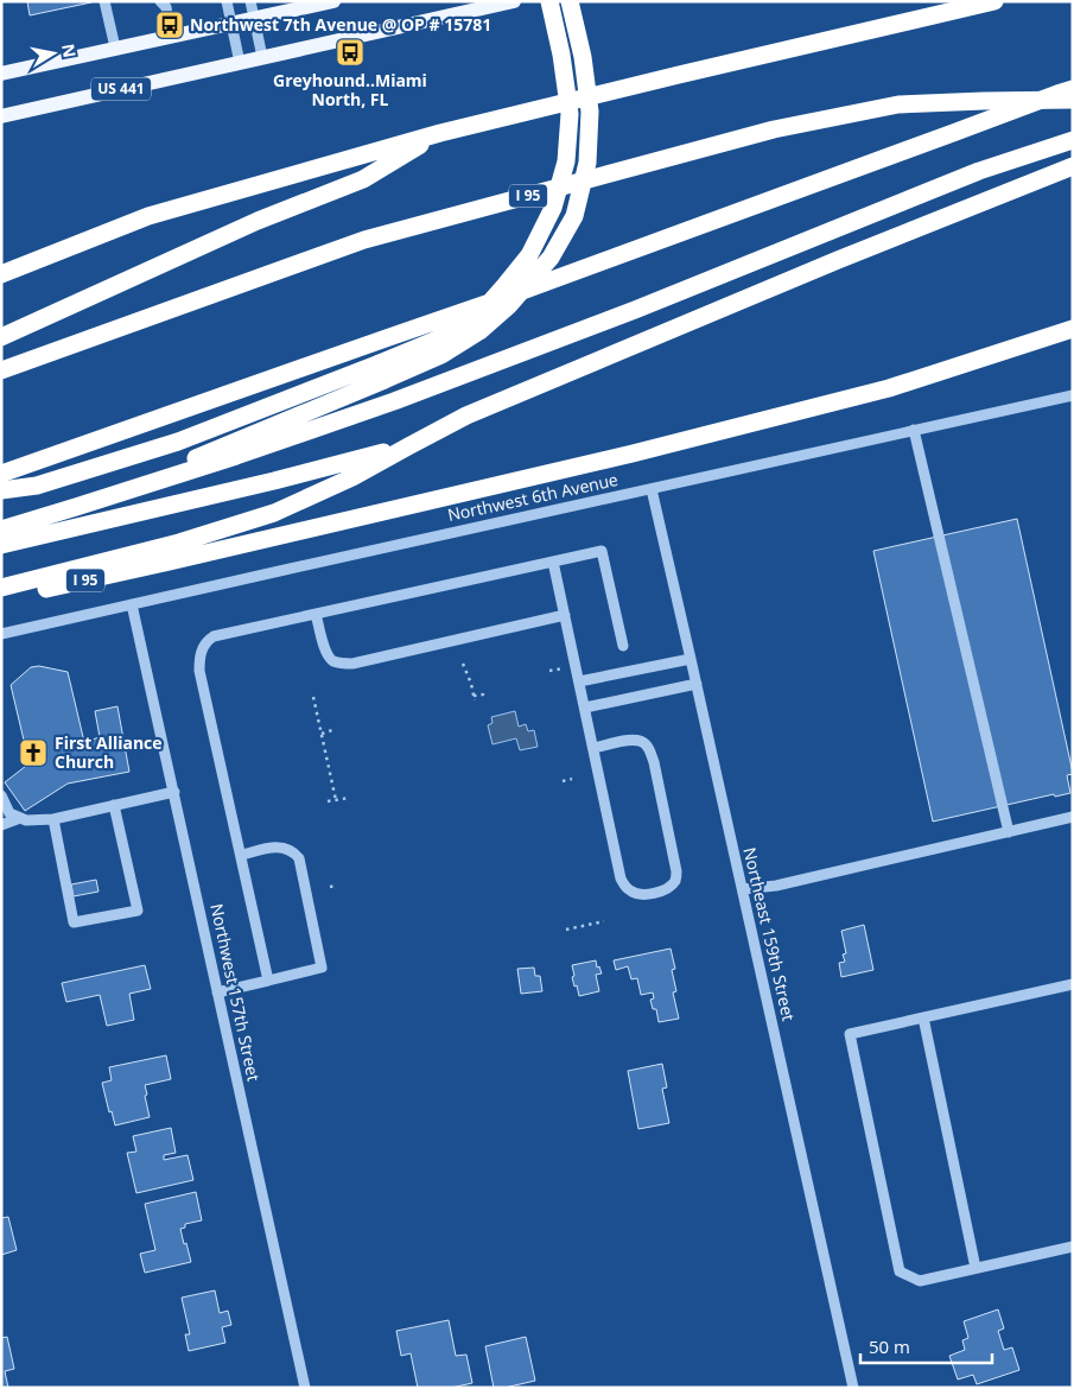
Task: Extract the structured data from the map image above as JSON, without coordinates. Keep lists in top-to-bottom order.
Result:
{
  "streets": {
    "highway": ["I 95"],
    "main road": ["US 441"],
    "street": ["Northwest 6th Avenue", "Northeast 159th Street", "Northwest 157th Street"]
  },
  "crossings": [
    ["Northwest 6th Avenue", "Northeast 159th Street"],
    ["Northwest 6th Avenue", "Northwest 157th Street"]
  ],
  "places": {
    "bus stop": ["Northwest 7th Avenue @ OP # 15781", "Greyhound..Miami North, FL"],
    "church": ["First Alliance Church"]
  },
  "scale_bar": "50 m",
  "north": "right"
}
